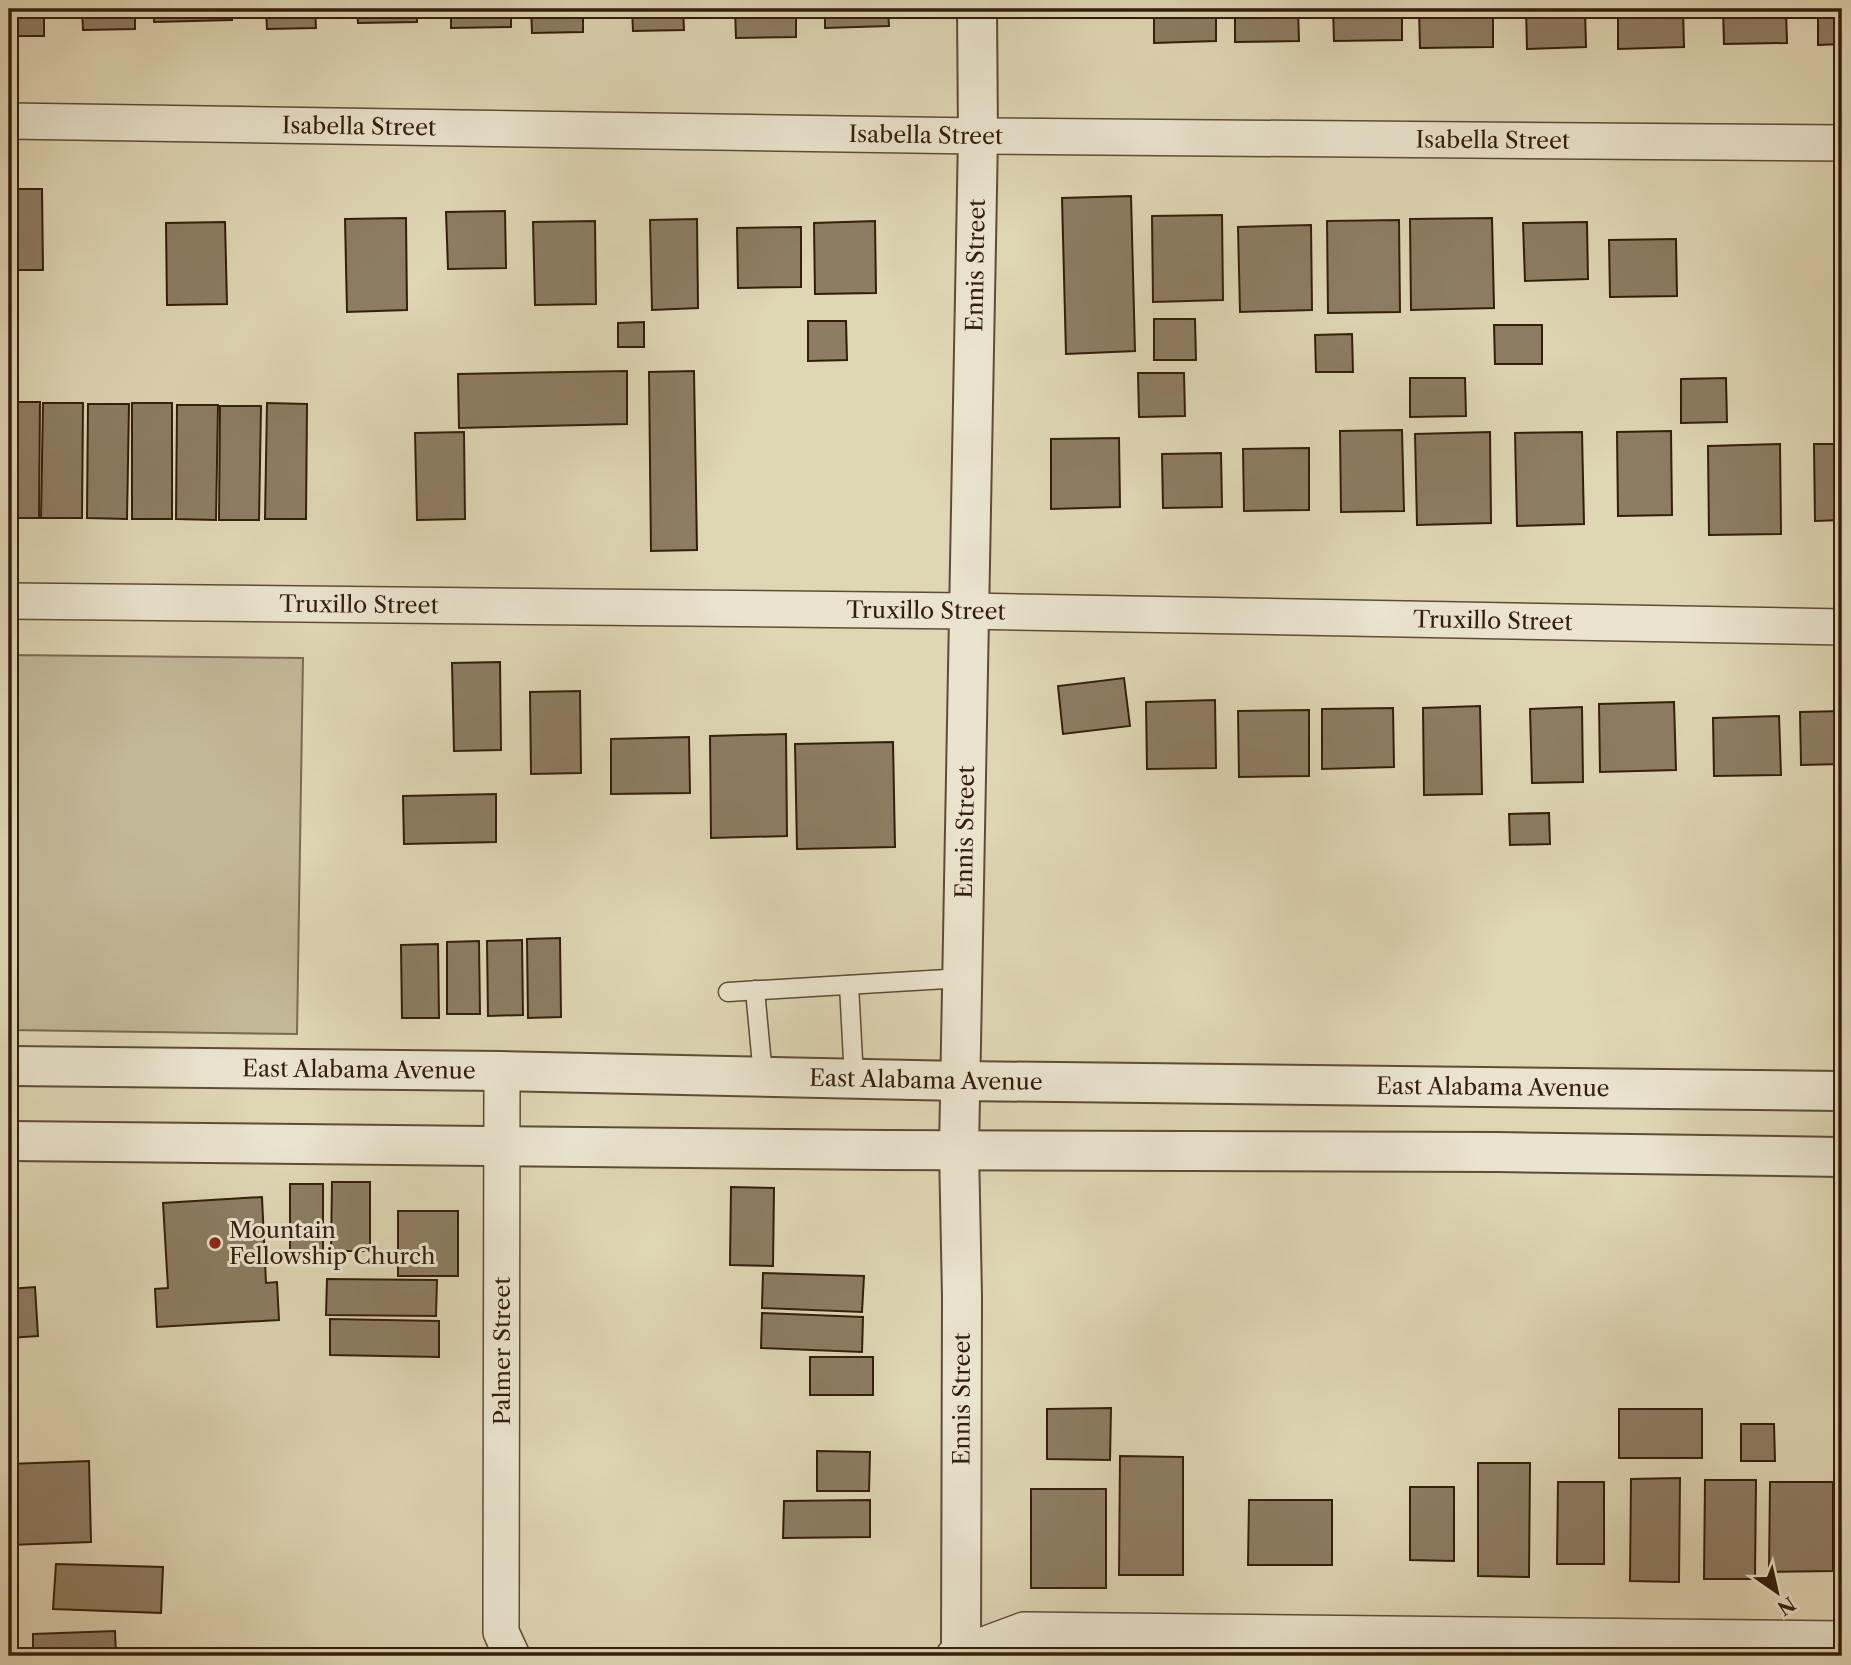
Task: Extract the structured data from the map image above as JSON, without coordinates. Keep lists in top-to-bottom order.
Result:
{
  "streets": {
    "street": [
      "Isabella Street",
      "Ennis Street",
      "Truxillo Street",
      "East Alabama Avenue",
      "Palmer Street"
    ]
  },
  "crossings": [
    ["Isabella Street", "Ennis Street"],
    ["Ennis Street", "Truxillo Street"],
    ["Ennis Street", "East Alabama Avenue"],
    ["East Alabama Avenue", "Palmer Street"]
  ],
  "places": ["Mountain Fellowship Church"],
  "north": "bottom right"
}
